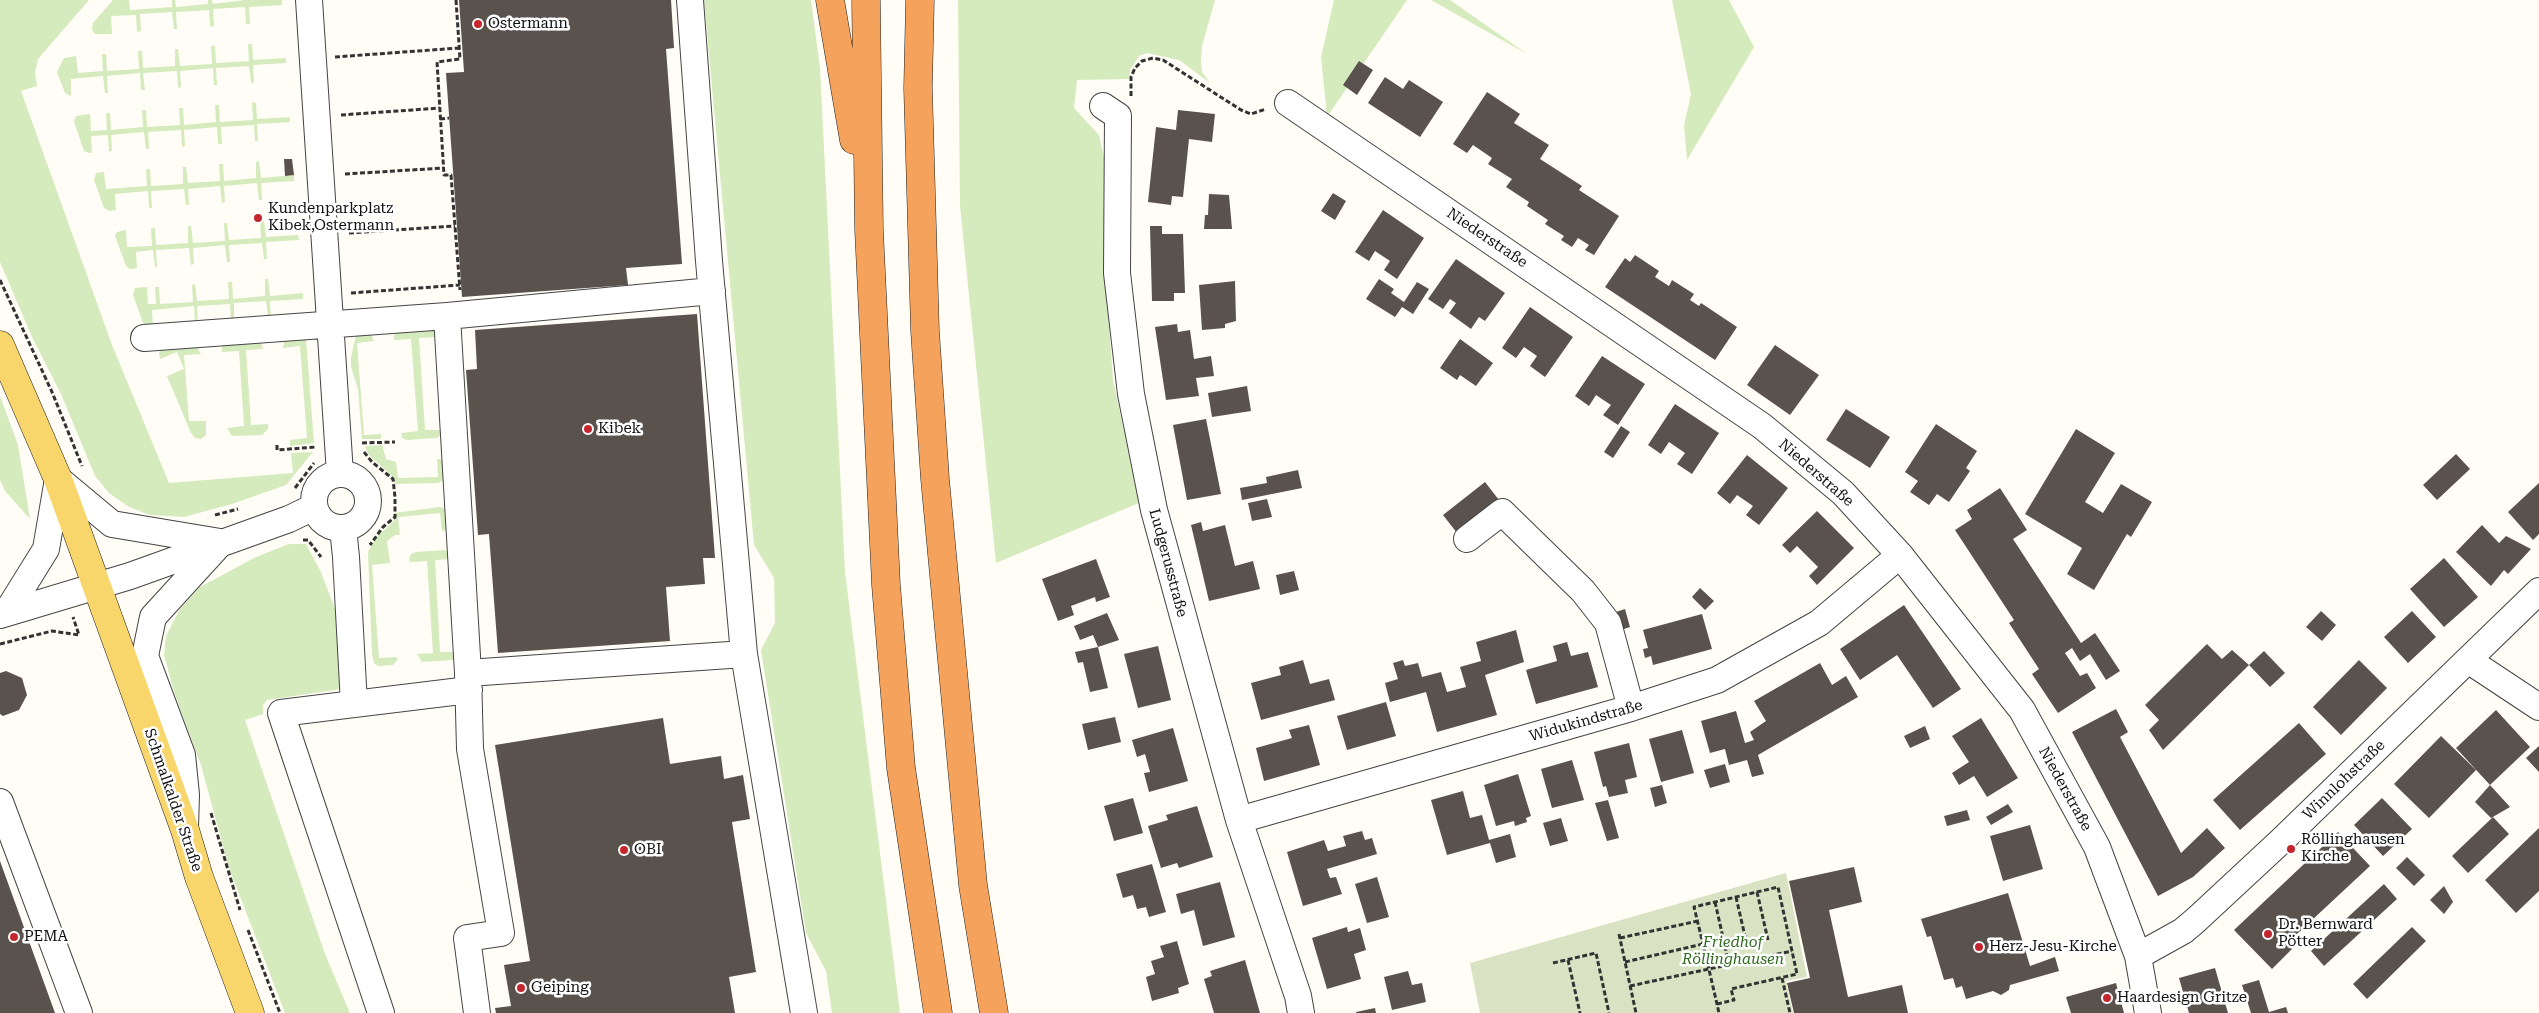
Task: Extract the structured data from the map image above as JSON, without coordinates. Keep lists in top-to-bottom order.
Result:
{
  "streets": {
    "main road": ["Schmalkalder Straße"],
    "street": [
      "Niederstraße",
      "Ludgerusstraße",
      "Widukindstraße",
      "Winnlohstraße"
    ]
  },
  "crossings": [
    ["Niederstraße", "Widukindstraße"],
    ["Niederstraße", "Winnlohstraße"],
    ["Ludgerusstraße", "Widukindstraße"]
  ],
  "parks": ["Friedhof Röllinghausen"],
  "places": [
    "Ostermann",
    "Kundenparkplatz Kibek,Ostermann",
    "Kibek",
    "Röllinghausen Kirche",
    "OBI",
    "Dr. Bernward Pötter",
    "PEMA",
    "Herz-Jesu-Kirche",
    "Geiping",
    "Haardesign Gritze"
  ]
}
